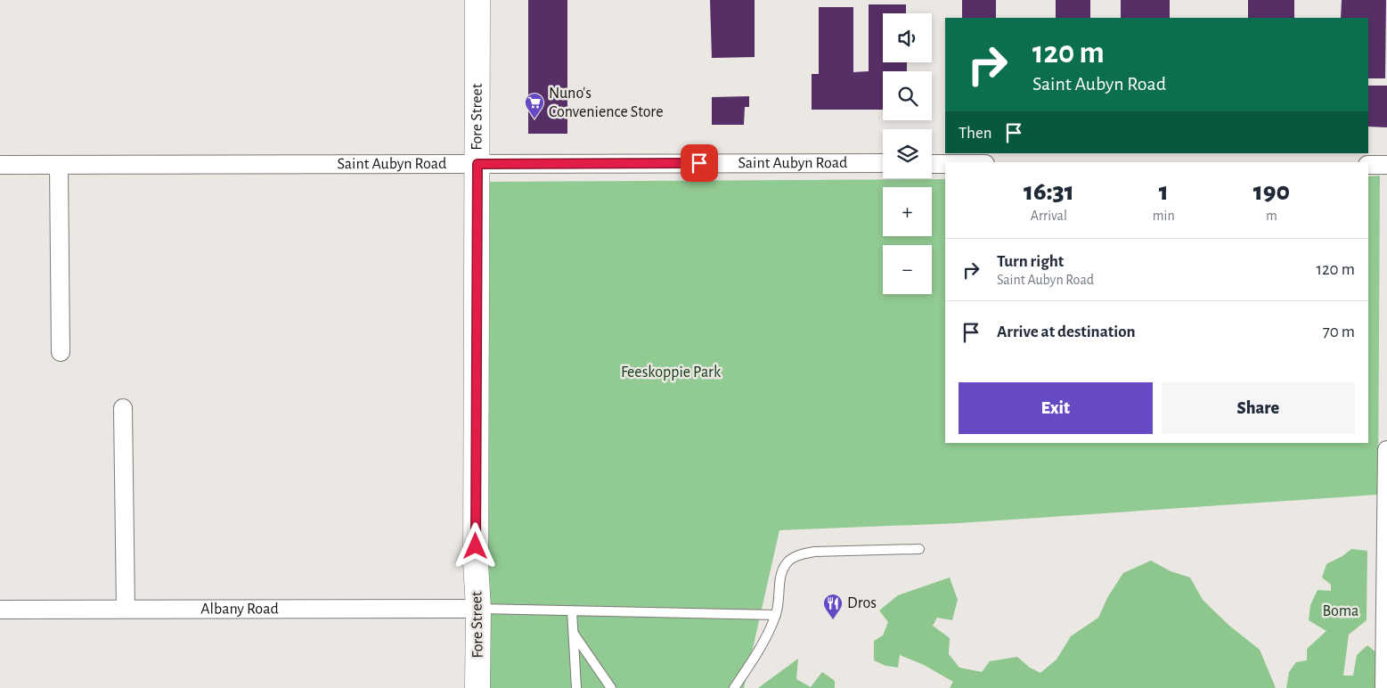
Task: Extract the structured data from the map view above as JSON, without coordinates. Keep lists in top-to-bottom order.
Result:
{
  "streets": {
    "street": ["Fore Street", "Saint Aubyn Road", "Albany Road"]
  },
  "crossings": [
    ["Fore Street", "Saint Aubyn Road"],
    ["Fore Street", "Albany Road"]
  ],
  "parks": ["Feeskoppie Park", "Boma"],
  "places": {
    "supermarket": ["Nuno's Convenience Store"],
    "restaurant": ["Dros"]
  },
  "page": {
    "map_buttons": ["+", "−"],
    "turn": ["120 m", "Saint Aubyn Road"],
    "then": "Then",
    "eta": [
      "16:31",
      "Arrival",
      "1",
      "min",
      "190",
      "m"
    ],
    "list": [
      {
        "name": "Turn right",
        "note": "Saint Aubyn Road",
        "value": "120 m"
      },
      {
        "name": "Arrive at destination",
        "value": "70 m"
      }
    ],
    "buttons": ["Exit", "Share"]
  }
}
